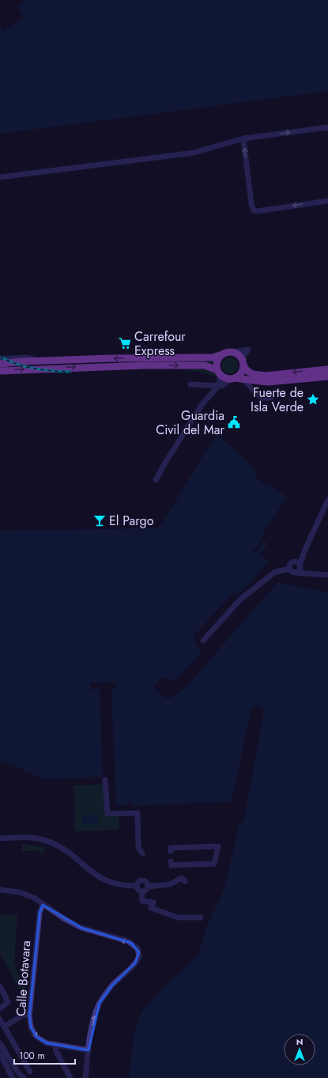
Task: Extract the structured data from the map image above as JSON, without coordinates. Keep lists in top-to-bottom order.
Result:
{
  "streets": {
    "street": ["Calle Botavara"]
  },
  "places": {
    "supermarket": ["Carrefour Express"],
    "place": ["Fuerte de Isla Verde"],
    "public building": ["Guardia Civil del Mar"],
    "bar": ["El Pargo"]
  },
  "scale_bar": "100 m",
  "north": "top"
}
